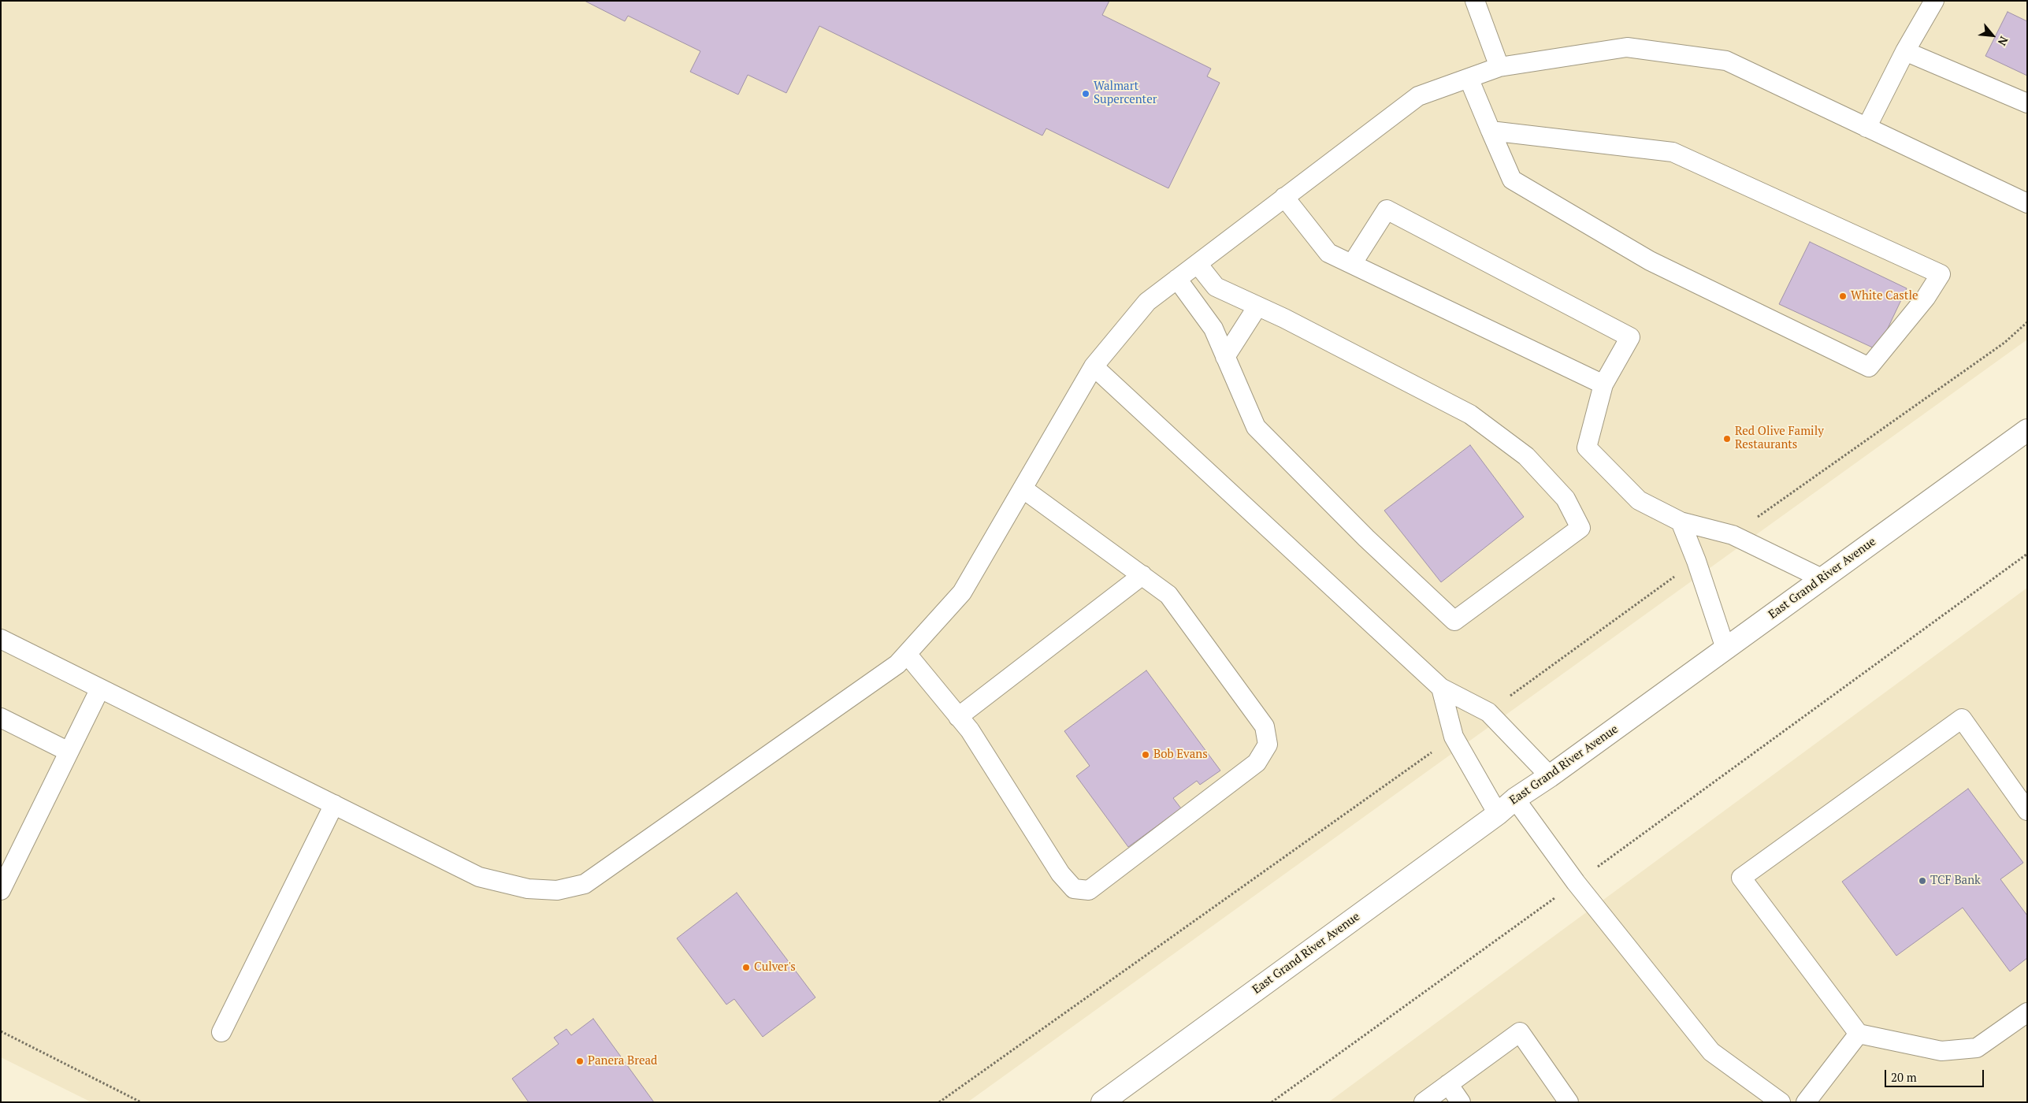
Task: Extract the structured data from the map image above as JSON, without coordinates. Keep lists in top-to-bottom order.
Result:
{
  "streets": {
    "main road": ["East Grand River Avenue"]
  },
  "places": [
    "Walmart Supercenter",
    "White Castle",
    "Red Olive Family Restaurants",
    "Bob Evans",
    "TCF Bank",
    "Culver's",
    "Panera Bread"
  ],
  "scale_bar": "20 m",
  "north": "bottom right"
}
